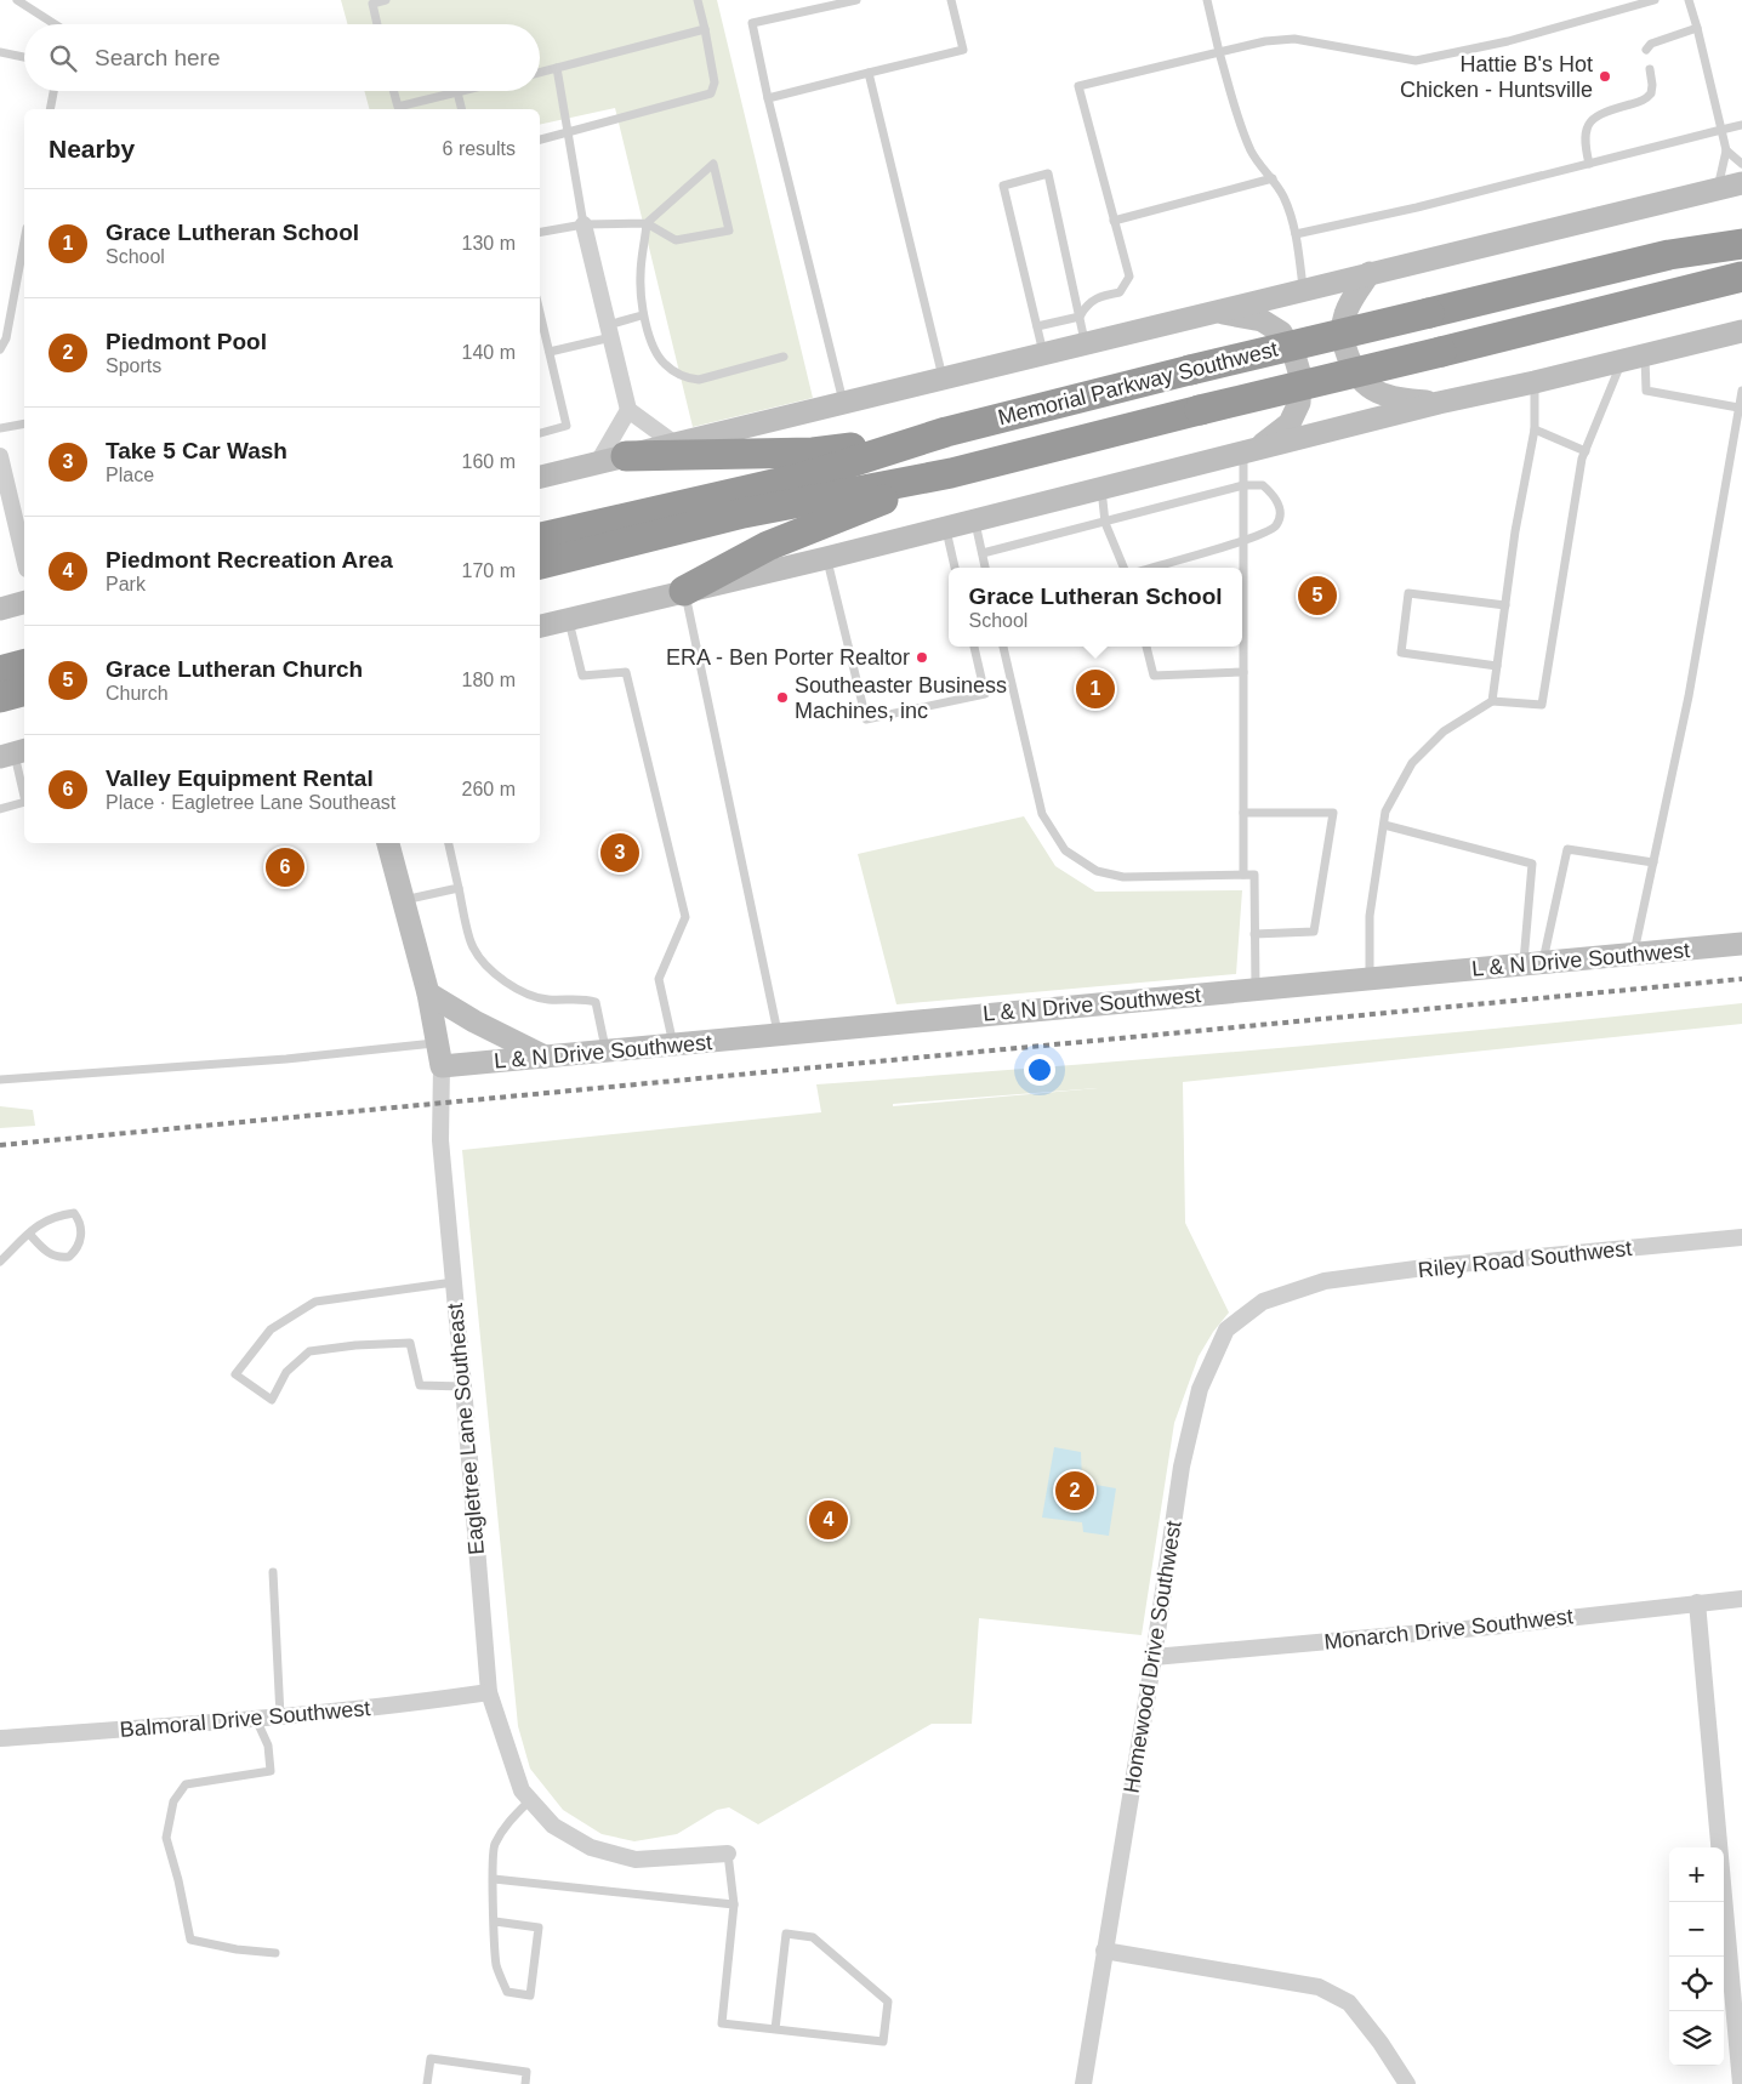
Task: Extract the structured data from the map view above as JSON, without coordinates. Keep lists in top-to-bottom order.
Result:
{
  "streets": {
    "highway": ["Memorial Parkway Southwest"],
    "main road": ["L & N Drive Southwest", "Eagletree Lane Southeast"],
    "street": [
      "Riley Road Southwest",
      "Monarch Drive Southwest",
      "Homewood Drive Southwest",
      "Balmoral Drive Southwest"
    ]
  },
  "crossings": [
    ["L & N Drive Southwest", "Eagletree Lane Southeast"],
    ["Riley Road Southwest", "Homewood Drive Southwest"],
    ["Eagletree Lane Southeast", "Balmoral Drive Southwest"],
    ["Monarch Drive Southwest", "Homewood Drive Southwest"]
  ],
  "places": ["Hattie B's Hot Chicken - Huntsville", "ERA - Ben Porter Realtor", "Southeaster Business Machines, inc"],
  "page": {
    "search": "Search here",
    "heading": ["Nearby", "6 results"],
    "list": [
      {
        "mark": "1",
        "name": "Grace Lutheran School",
        "note": "School",
        "value": "130 m"
      },
      {
        "mark": "2",
        "name": "Piedmont Pool",
        "note": "Sports",
        "value": "140 m"
      },
      {
        "mark": "3",
        "name": "Take 5 Car Wash",
        "note": "Place",
        "value": "160 m"
      },
      {
        "mark": "4",
        "name": "Piedmont Recreation Area",
        "note": "Park",
        "value": "170 m"
      },
      {
        "mark": "5",
        "name": "Grace Lutheran Church",
        "note": "Church",
        "value": "180 m"
      },
      {
        "mark": "6",
        "name": "Valley Equipment Rental",
        "note": "Place · Eagletree Lane Southeast",
        "value": "260 m"
      }
    ],
    "popup": ["Grace Lutheran School", "School"],
    "pins": [
      "5",
      "1",
      "3",
      "6",
      "2",
      "4"
    ],
    "map_buttons": ["+", "−"]
  }
}
